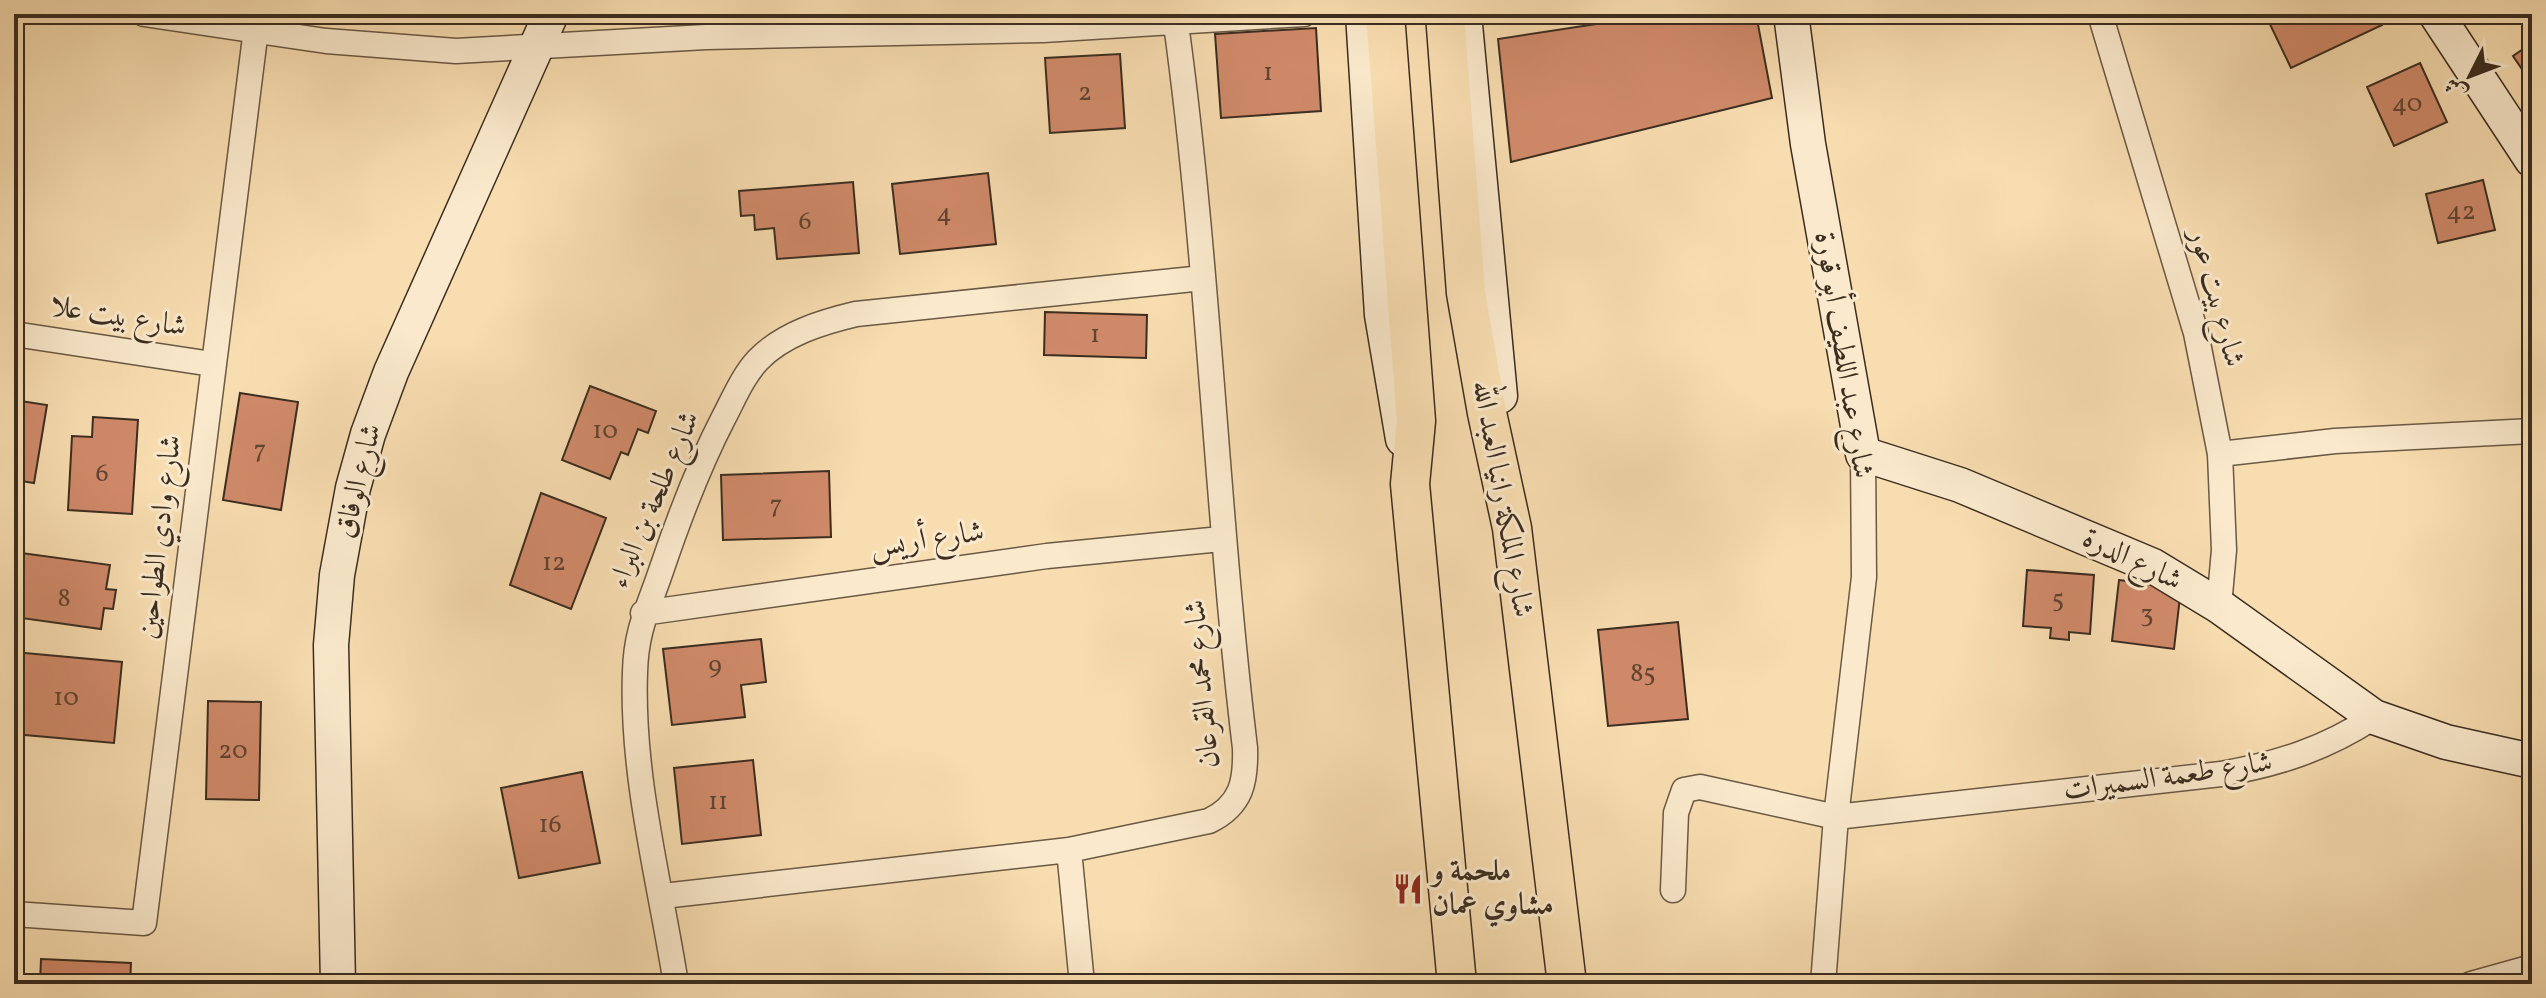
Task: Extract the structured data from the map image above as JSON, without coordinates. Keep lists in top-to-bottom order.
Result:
{
  "streets": {
    "main road": ["شارع الملكة رانيا العبد الله"],
    "street": [
      "شارع بيت عور",
      "شارع بيت علا",
      "شارع عبد اللطيف أبو قورة",
      "شارع الوفاق",
      "شارع طلحة بن البراء",
      "شارع وادي الطواحين",
      "شارع أريس",
      "شارع الدرة",
      "شارع محمد القرعان",
      "شارع طعمة السميرات"
    ]
  },
  "crossings": [
    ["شارع بيت عور", "شارع الدرة"],
    ["شارع بيت علا", "شارع وادي الطواحين"],
    ["شارع عبد اللطيف أبو قورة", "شارع الدرة"],
    ["شارع عبد اللطيف أبو قورة", "شارع طعمة السميرات"],
    ["شارع طلحة بن البراء", "شارع أريس"],
    ["شارع طلحة بن البراء", "شارع محمد القرعان"],
    ["شارع أريس", "شارع محمد القرعان"],
    ["شارع الدرة", "شارع طعمة السميرات"]
  ],
  "places": {
    "restaurant": ["ملحمة و مشاوي عمان"]
  },
  "house_numbers": [
    "1",
    "2",
    "40",
    "42",
    "4",
    "6",
    "1",
    "10",
    "7",
    "6",
    "7",
    "12",
    "8",
    "5",
    "3",
    "9",
    "85",
    "10",
    "20",
    "11",
    "16"
  ],
  "north": "bottom left"
}
